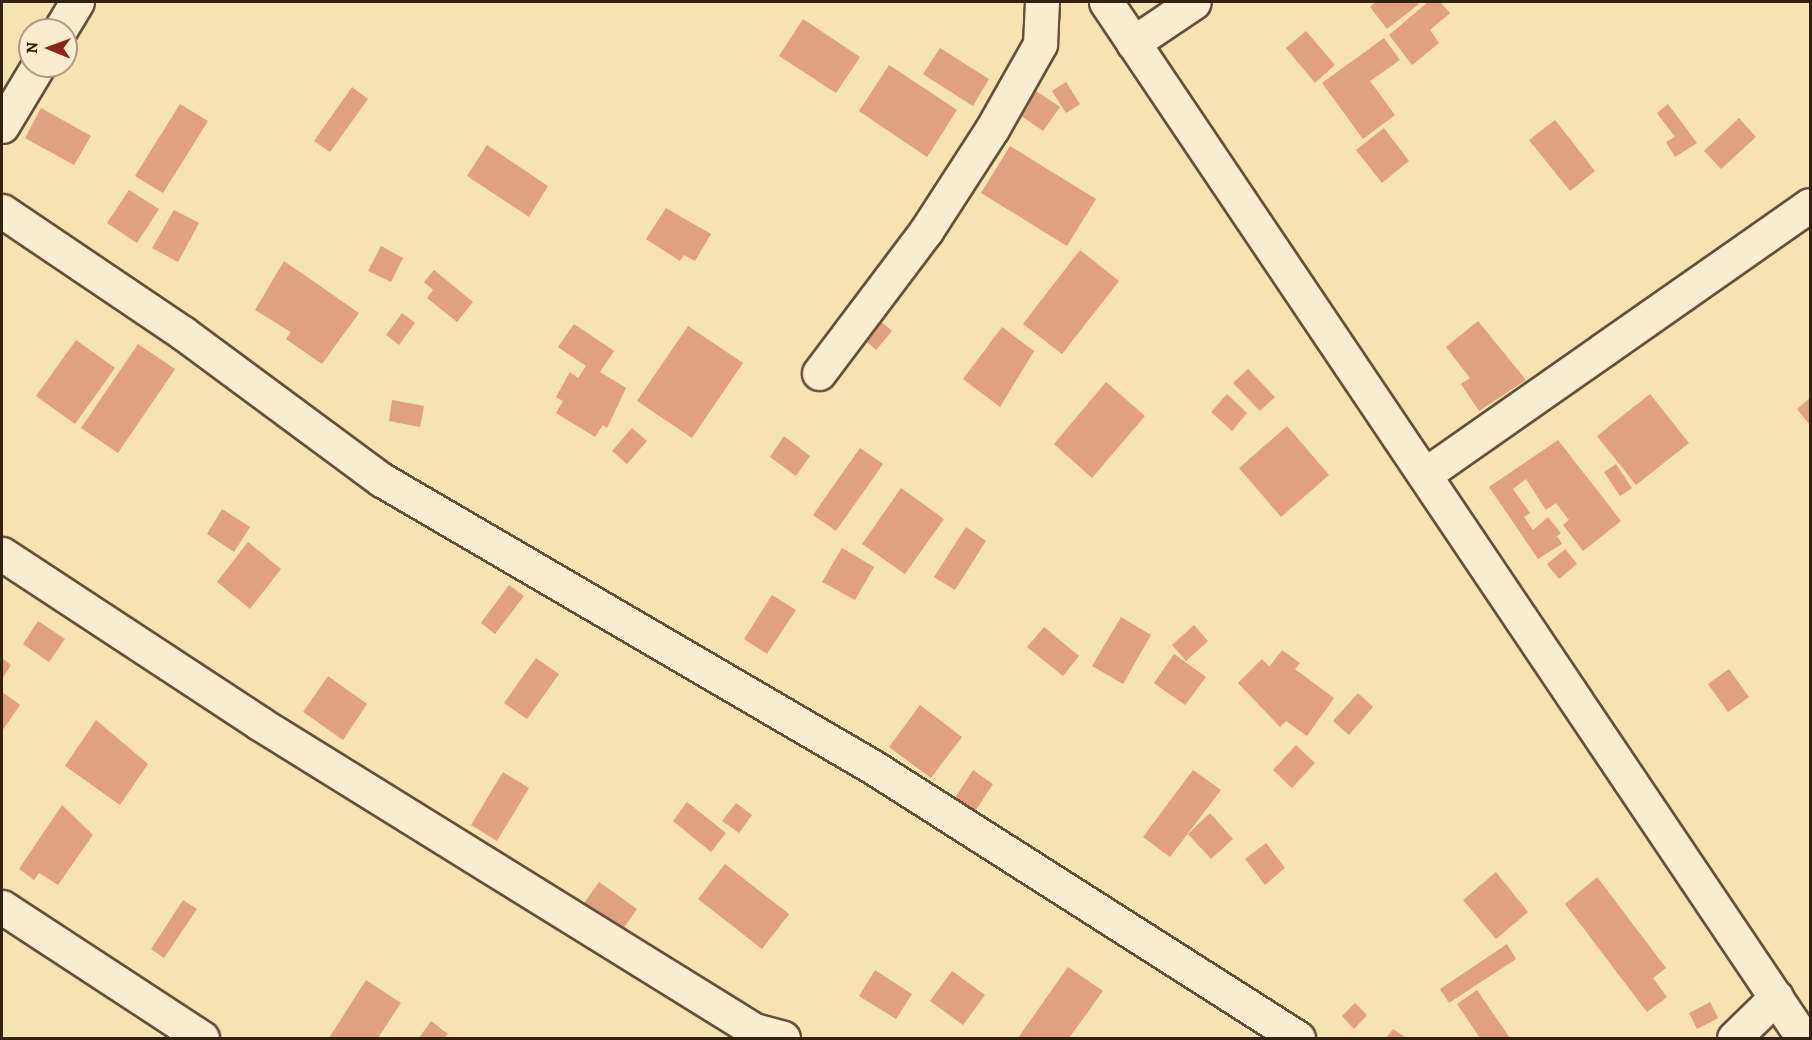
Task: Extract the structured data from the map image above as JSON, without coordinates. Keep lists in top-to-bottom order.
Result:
{
  "north": "left"
}
